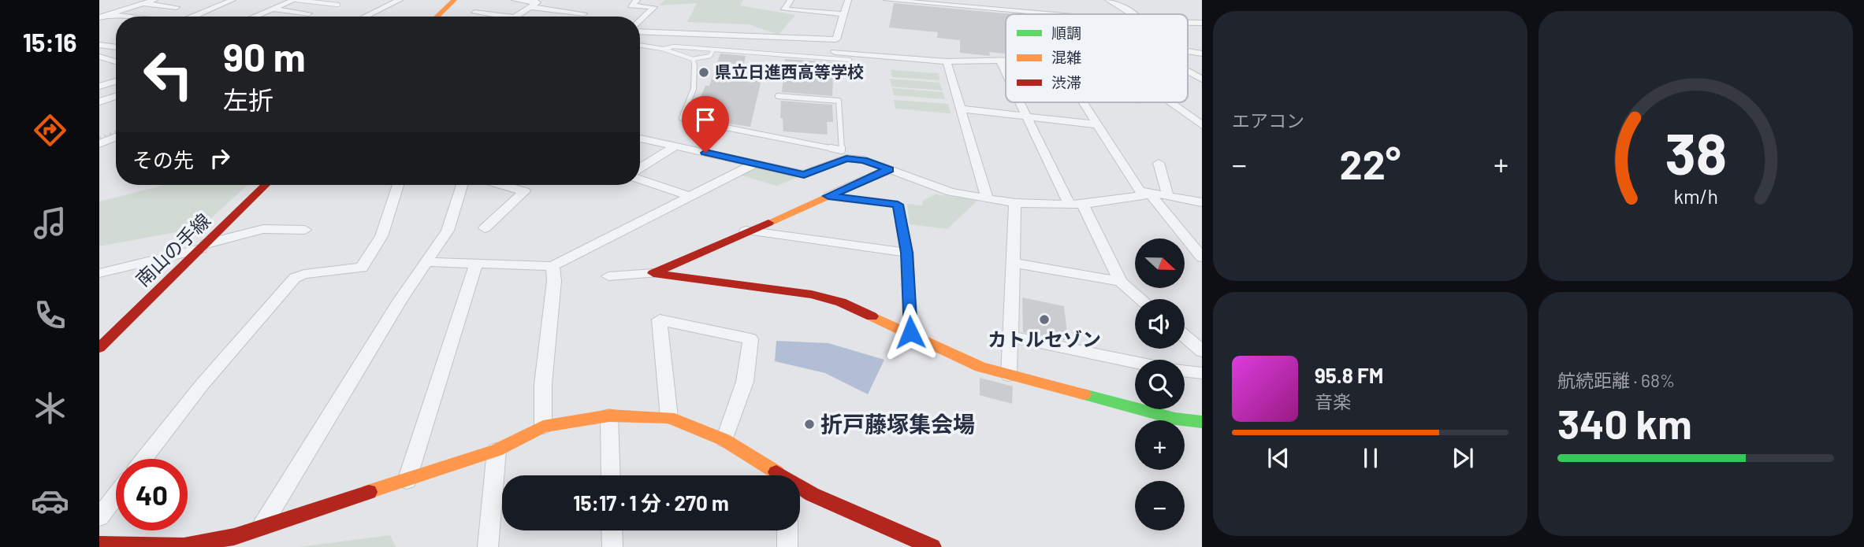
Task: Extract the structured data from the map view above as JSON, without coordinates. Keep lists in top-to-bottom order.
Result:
{
  "streets": {
    "street": ["南山の手線"]
  },
  "places": ["県立日進西高等学校", "カトルセゾン", "折戸藤塚集会場"],
  "legend": ["順調", "混雑", "渋滞"],
  "north": "right",
  "page": {
    "tabs": "15:16",
    "tile": [
      "エアコン",
      ["航続距離 · 68%", "340 km"]
    ],
    "turn": ["90 m", "左折"],
    "then": "その先",
    "heat": ["−", "22°", "+"],
    "map_buttons": ["+", "−"],
    "song": ["95.8 FM", "音楽"],
    "limit": "40",
    "trip": "15:17 · 1 分 · 270 m",
    "gauge": ["38", "km/h"]
  }
}
